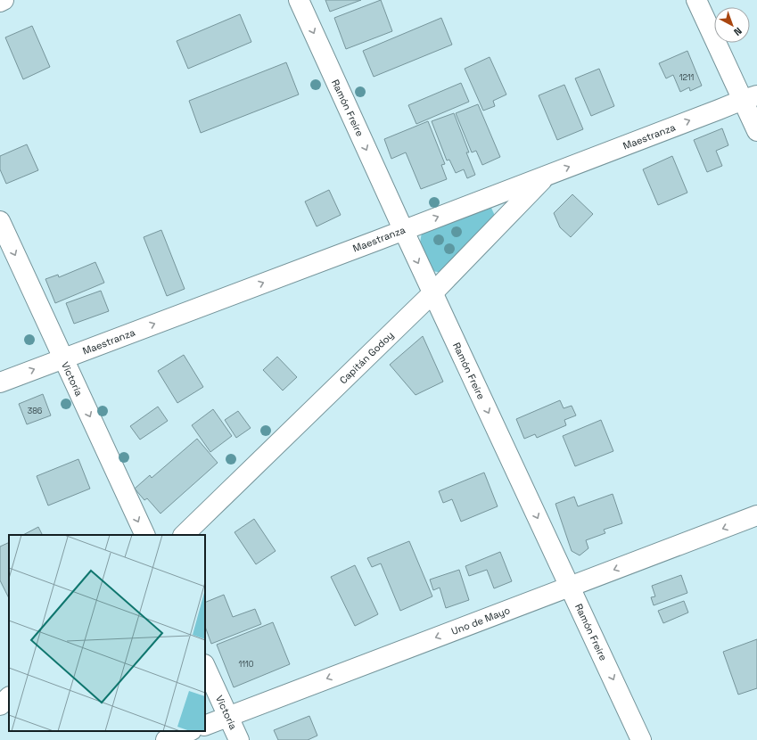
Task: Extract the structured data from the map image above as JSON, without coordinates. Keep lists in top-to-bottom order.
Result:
{
  "streets": {
    "street": [
      "Ramón Freire",
      "Maestranza",
      "Capitán Godoy",
      "Victoria",
      "Uno de Mayo"
    ]
  },
  "crossings": [
    ["Ramón Freire", "Maestranza"],
    ["Ramón Freire", "Capitán Godoy"],
    ["Ramón Freire", "Uno de Mayo"],
    ["Maestranza", "Capitán Godoy"],
    ["Maestranza", "Victoria"],
    ["Victoria", "Uno de Mayo"]
  ],
  "one_way": [
    "Ramón Freire",
    "Maestranza",
    "Victoria",
    "Uno de Mayo"
  ],
  "house_numbers": ["1211", "386", "1110"],
  "north": "bottom right"
}
